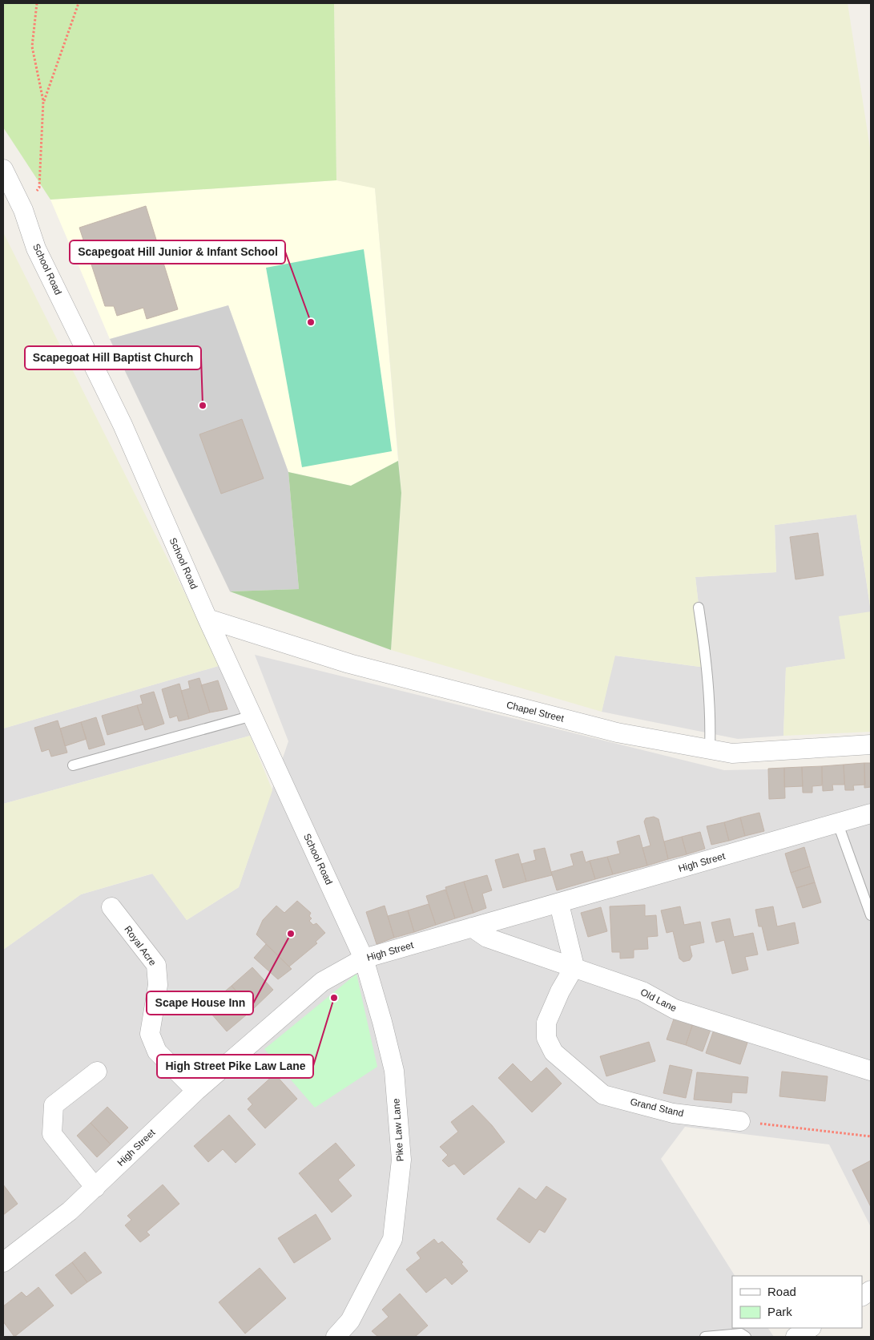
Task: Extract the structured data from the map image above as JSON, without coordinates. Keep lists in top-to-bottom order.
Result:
{
  "streets": {
    "street": [
      "School Road",
      "Chapel Street",
      "High Street",
      "Royal Acre",
      "Old Lane",
      "Grand Stand",
      "Pike Law Lane"
    ]
  },
  "crossings": [
    ["School Road", "Chapel Street"],
    ["School Road", "High Street"],
    ["School Road", "Pike Law Lane"],
    ["High Street", "Royal Acre"],
    ["High Street", "Old Lane"],
    ["High Street", "Pike Law Lane"],
    ["Old Lane", "Grand Stand"]
  ],
  "places": [
    "Scapegoat Hill Junior & Infant School",
    "Scapegoat Hill Baptist Church",
    "Scape House Inn",
    "High Street Pike Law Lane"
  ],
  "legend": ["Road", "Park"]
}
